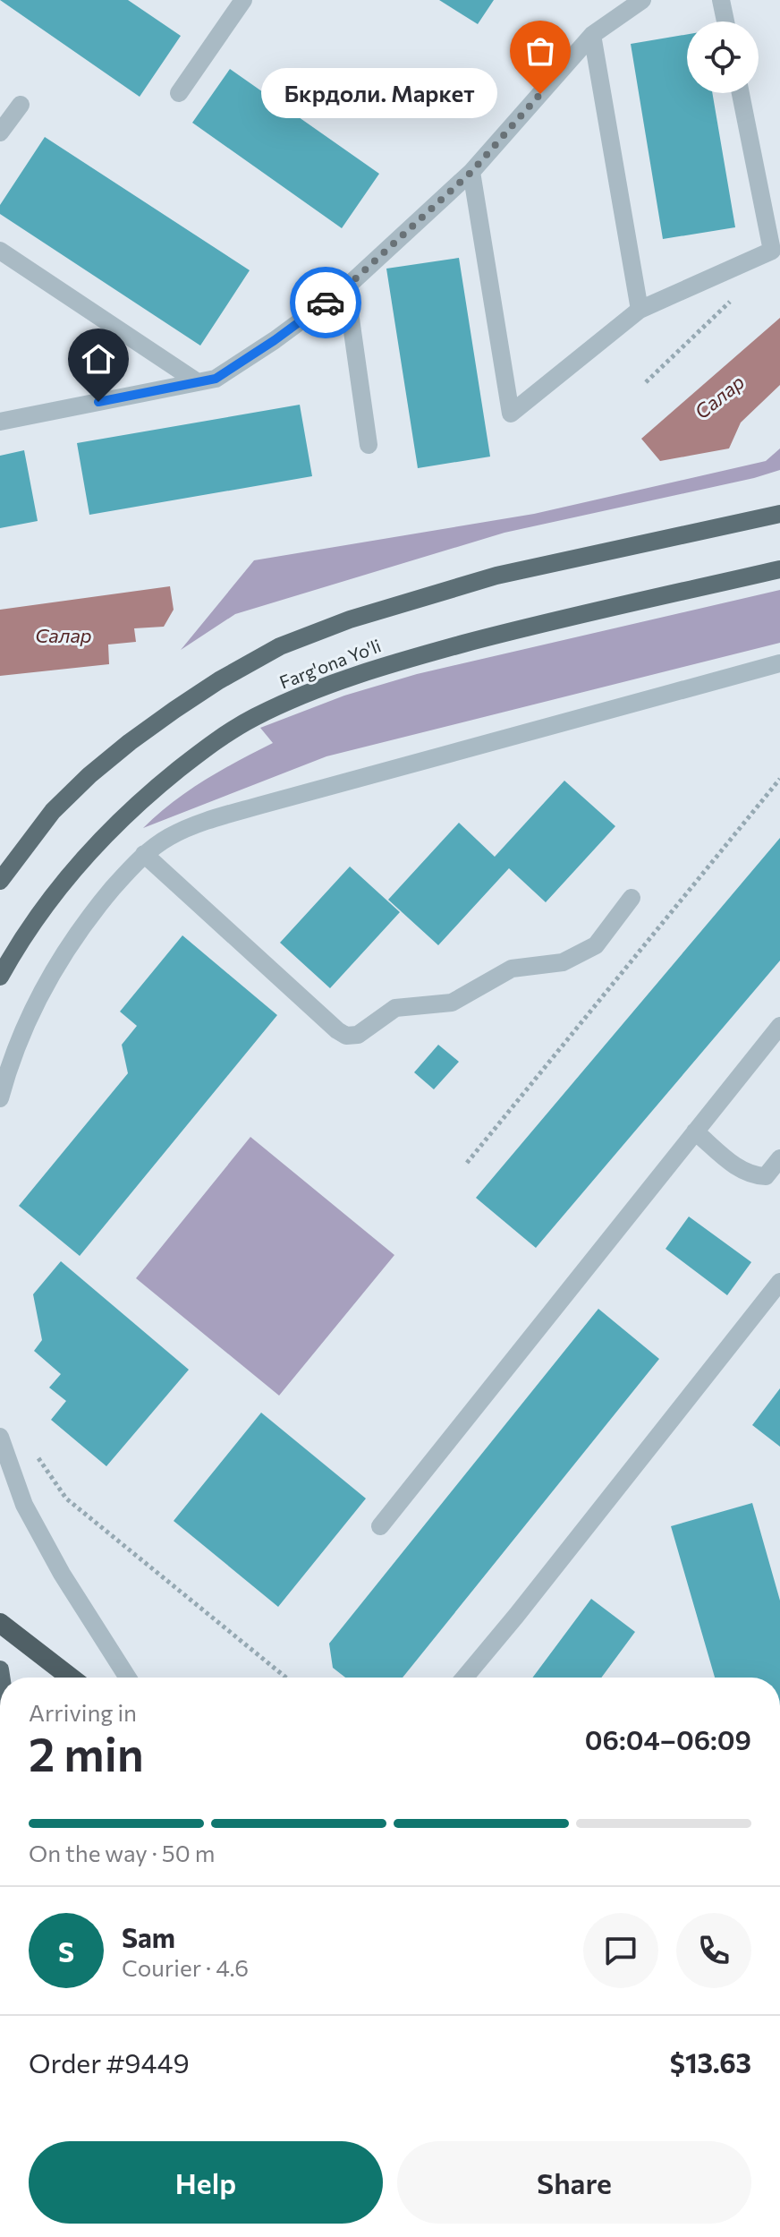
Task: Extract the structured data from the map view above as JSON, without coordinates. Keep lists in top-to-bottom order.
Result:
{
  "streets": {
    "main road": ["Farg'ona Yo'li"]
  },
  "water": ["Салар"],
  "places": ["Бкрдоли. Маркет"],
  "page": {
    "bubble": "Бкрдоли. Маркет",
    "heading": ["2 min", "Arriving in", "06:04–06:09"],
    "panel": [
      "Sam",
      "Courier · 4.6",
      "Order #9449",
      "$13.63"
    ],
    "bar": "On the way · 50 m",
    "round": "S",
    "buttons": ["Help", "Share"]
  }
}
